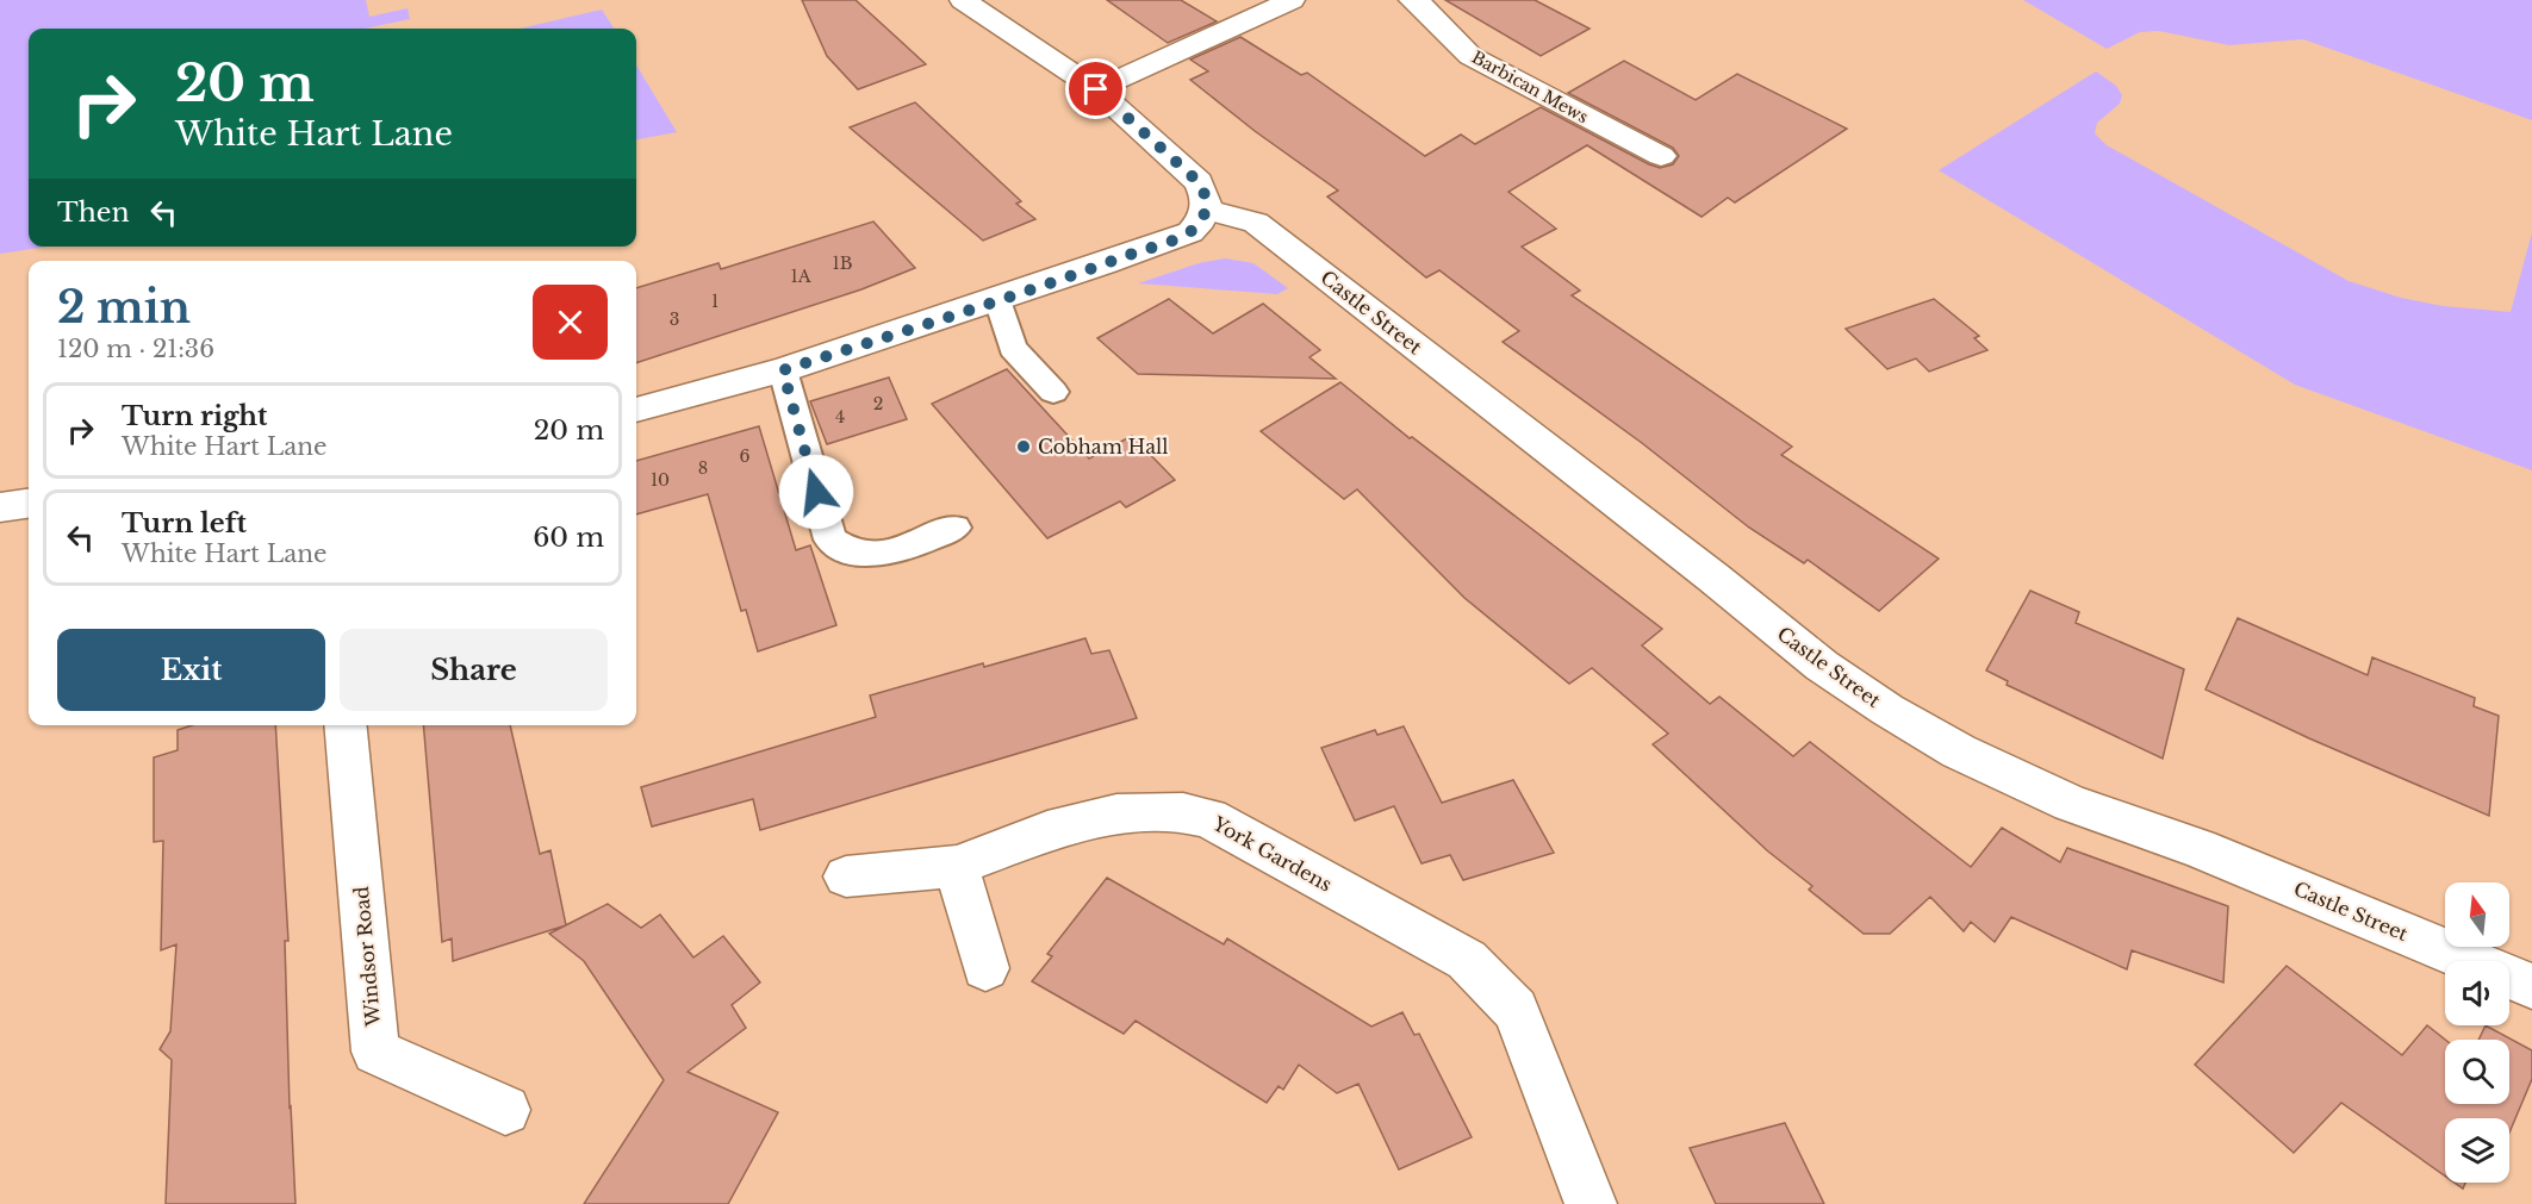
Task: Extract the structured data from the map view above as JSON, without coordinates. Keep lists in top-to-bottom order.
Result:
{
  "streets": {
    "street": [
      "Barbican Mews",
      "Castle Street",
      "York Gardens",
      "Windsor Road"
    ]
  },
  "places": ["Cobham Hall"],
  "house_numbers": [
    "1B",
    "1A",
    "1",
    "3",
    "2",
    "4",
    "6",
    "8",
    "10"
  ],
  "north": "top",
  "page": {
    "turn": ["20 m", "White Hart Lane"],
    "then": "Then",
    "heading": ["2 min", "120 m · 21:36"],
    "list": [
      {
        "name": "Turn right",
        "note": "White Hart Lane",
        "value": "20 m"
      },
      {
        "name": "Turn left",
        "note": "White Hart Lane",
        "value": "60 m"
      }
    ],
    "buttons": ["Exit", "Share"]
  }
}
